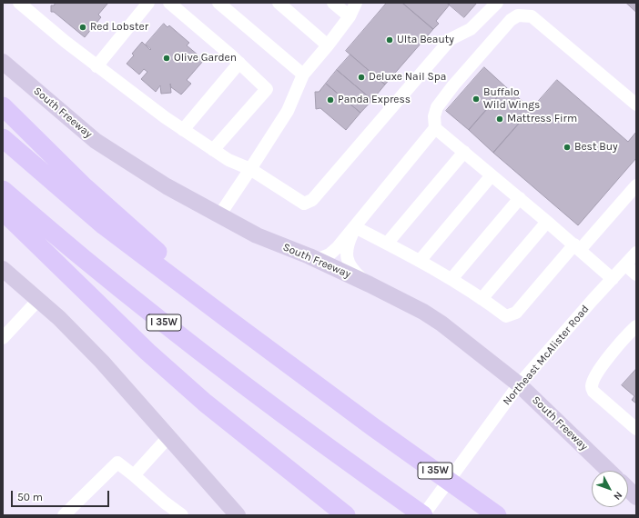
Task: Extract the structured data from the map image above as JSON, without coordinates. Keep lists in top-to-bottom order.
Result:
{
  "streets": {
    "highway": ["I 35W"],
    "main road": ["South Freeway"],
    "street": ["Northeast McAlister Road"]
  },
  "crossings": [
    ["South Freeway", "Northeast McAlister Road"],
    ["I 35W", "Northeast McAlister Road"]
  ],
  "places": [
    "Red Lobster",
    "Ulta Beauty",
    "Olive Garden",
    "Deluxe Nail Spa",
    "Buffalo Wild Wings",
    "Panda Express",
    "Mattress Firm",
    "Best Buy"
  ],
  "scale_bar": "50 m",
  "north": "bottom right"
}
